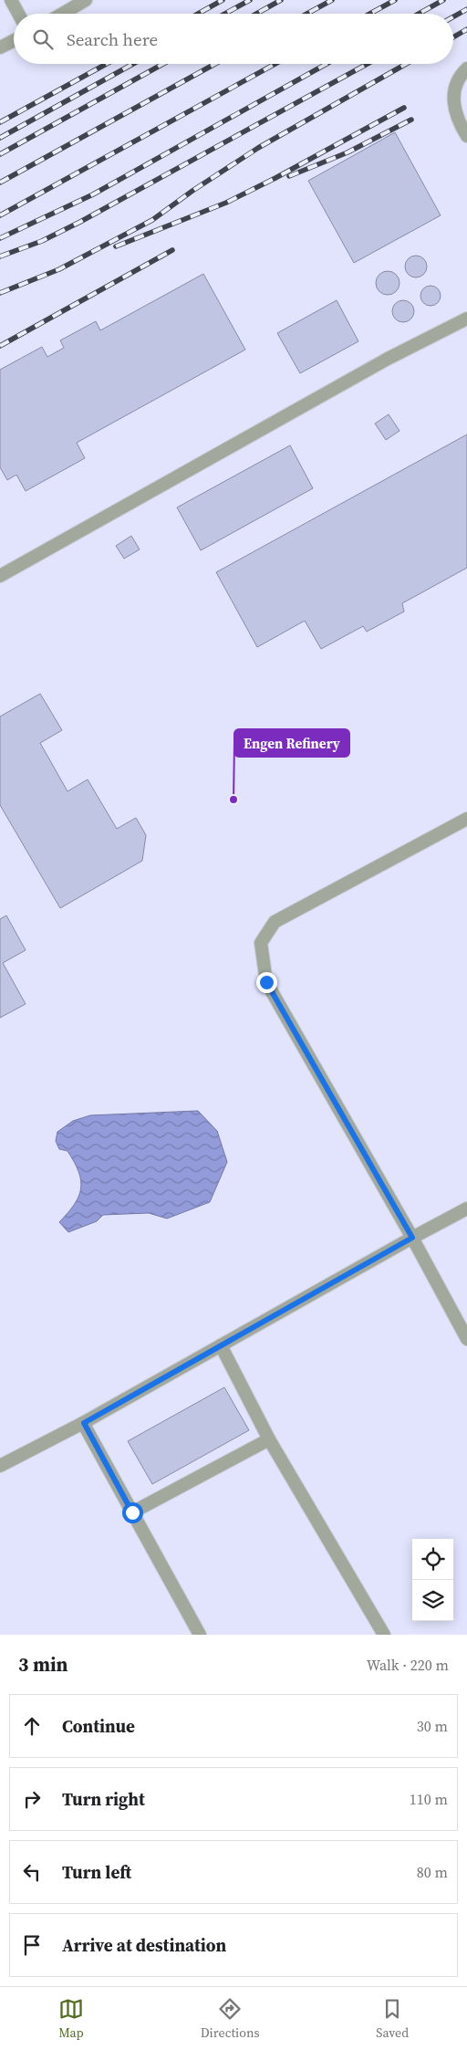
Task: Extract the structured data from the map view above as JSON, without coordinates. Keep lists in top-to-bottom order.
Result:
{
  "places": ["Engen Refinery"],
  "page": {
    "search": "Search here",
    "heading": ["3 min", "Walk · 220 m"],
    "list": [
      ["Continue", "30 m"],
      ["Turn right", "110 m"],
      ["Turn left", "80 m"],
      "Arrive at destination"
    ],
    "nav": ["Map", "Directions", "Saved"]
  }
}
